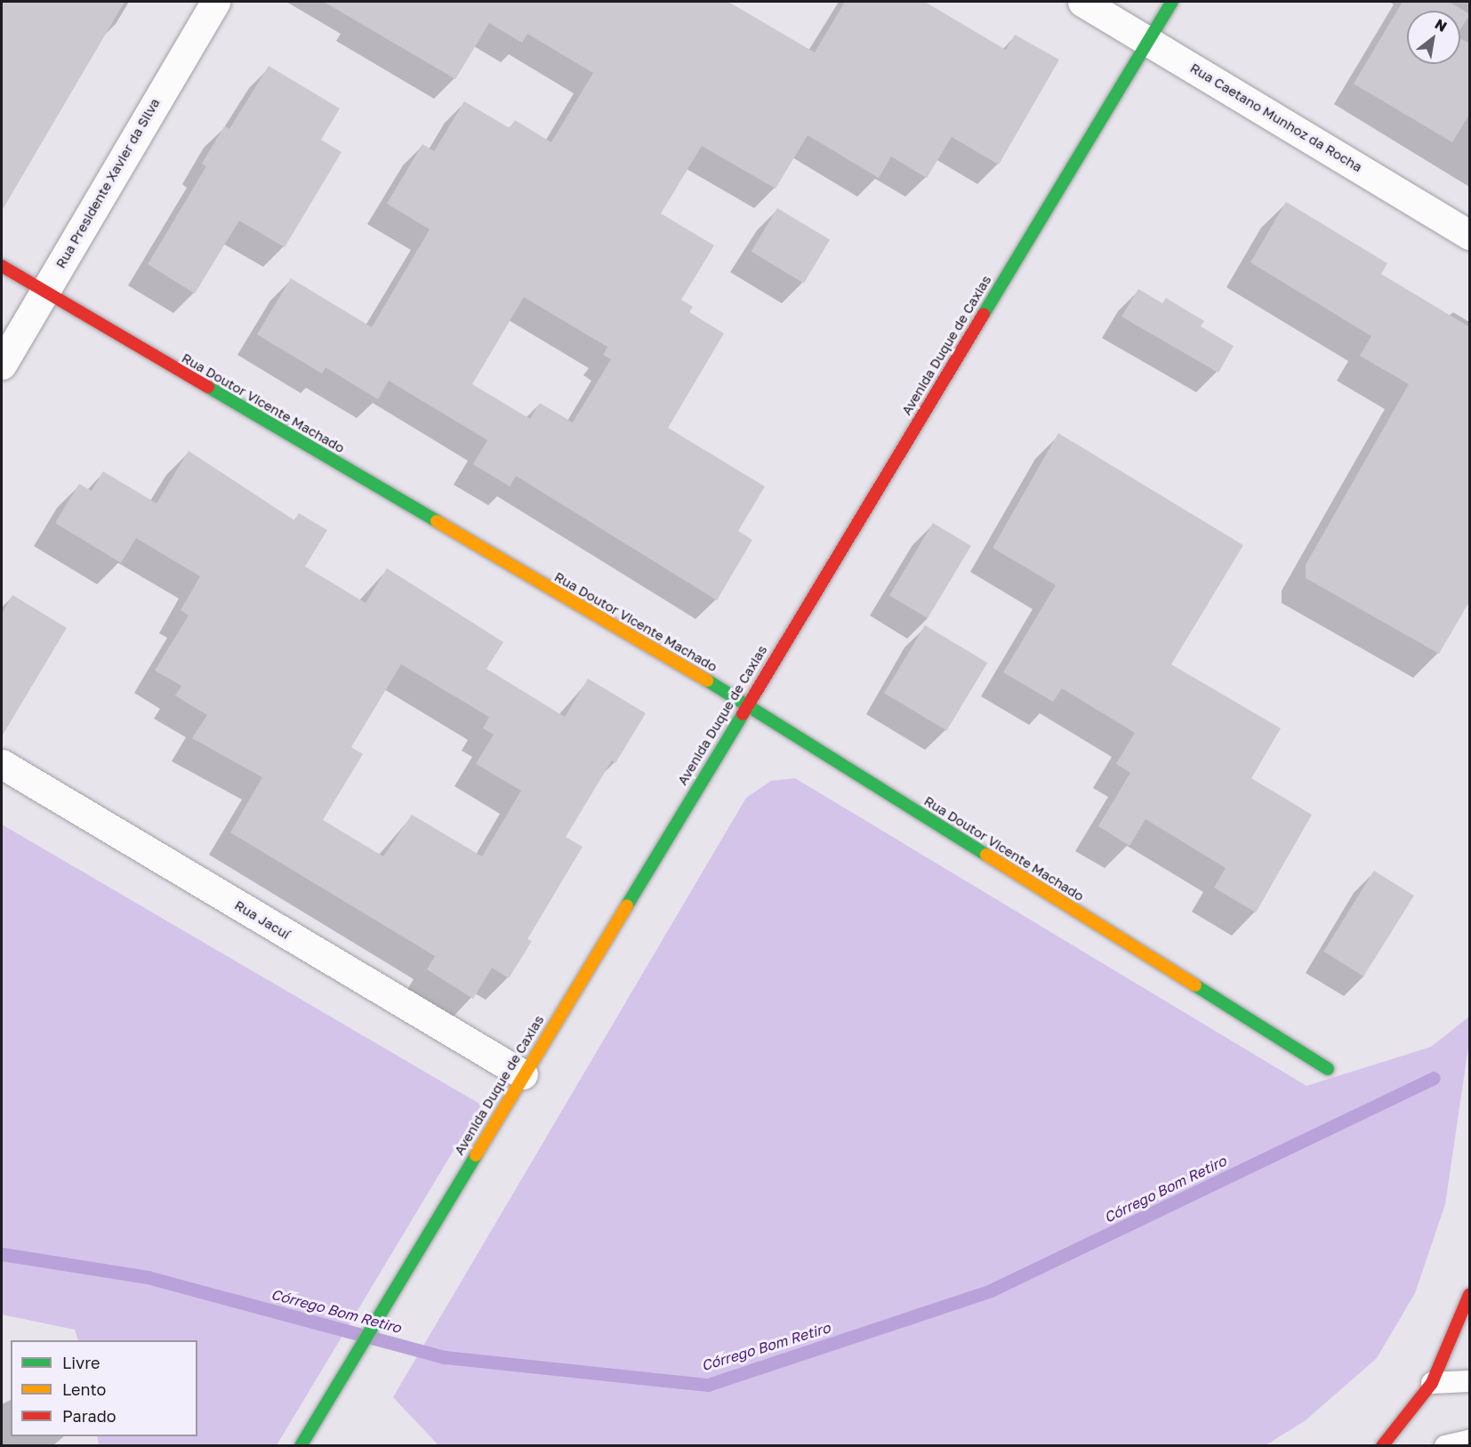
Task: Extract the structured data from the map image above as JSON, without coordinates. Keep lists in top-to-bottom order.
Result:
{
  "streets": {
    "street": [
      "Rua Caetano Munhoz da Rocha",
      "Rua Presidente Xavier da Silva",
      "Avenida Duque de Caxias",
      "Rua Doutor Vicente Machado",
      "Rua Jacuí"
    ]
  },
  "crossings": [
    ["Rua Caetano Munhoz da Rocha", "Avenida Duque de Caxias"],
    ["Rua Presidente Xavier da Silva", "Rua Doutor Vicente Machado"],
    ["Avenida Duque de Caxias", "Rua Doutor Vicente Machado"],
    ["Avenida Duque de Caxias", "Rua Jacuí"]
  ],
  "water": ["Córrego Bom Retiro"],
  "legend": ["Livre", "Lento", "Parado"],
  "north": "top right"
}
